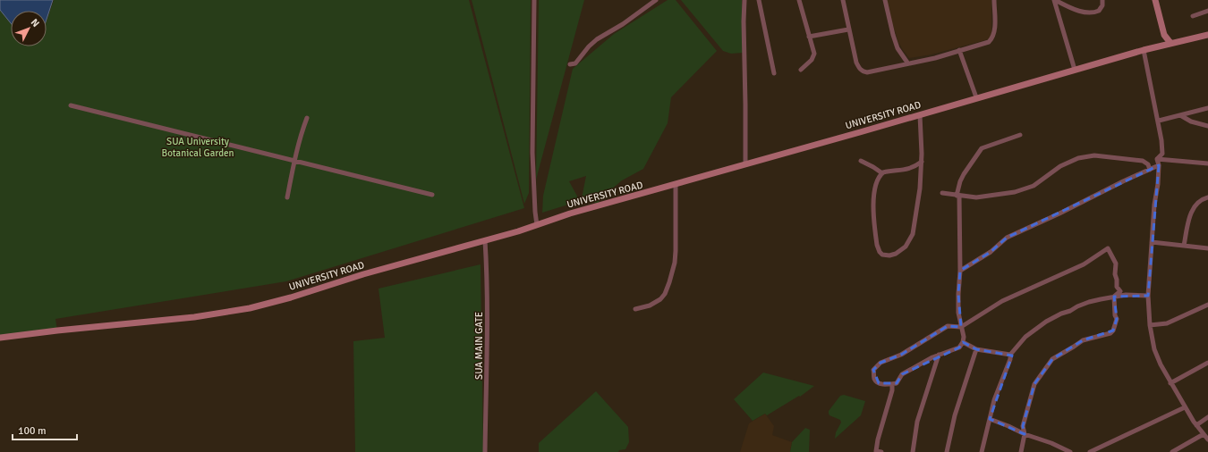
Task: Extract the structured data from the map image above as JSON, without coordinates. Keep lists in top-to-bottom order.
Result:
{
  "streets": {
    "main road": ["UNIVERSITY ROAD"],
    "street": ["SUA MAIN GATE"]
  },
  "crossings": [
    ["UNIVERSITY ROAD", "SUA MAIN GATE"]
  ],
  "parks": ["SUA University Botanical Garden"],
  "scale_bar": "100 m",
  "north": "top right"
}
